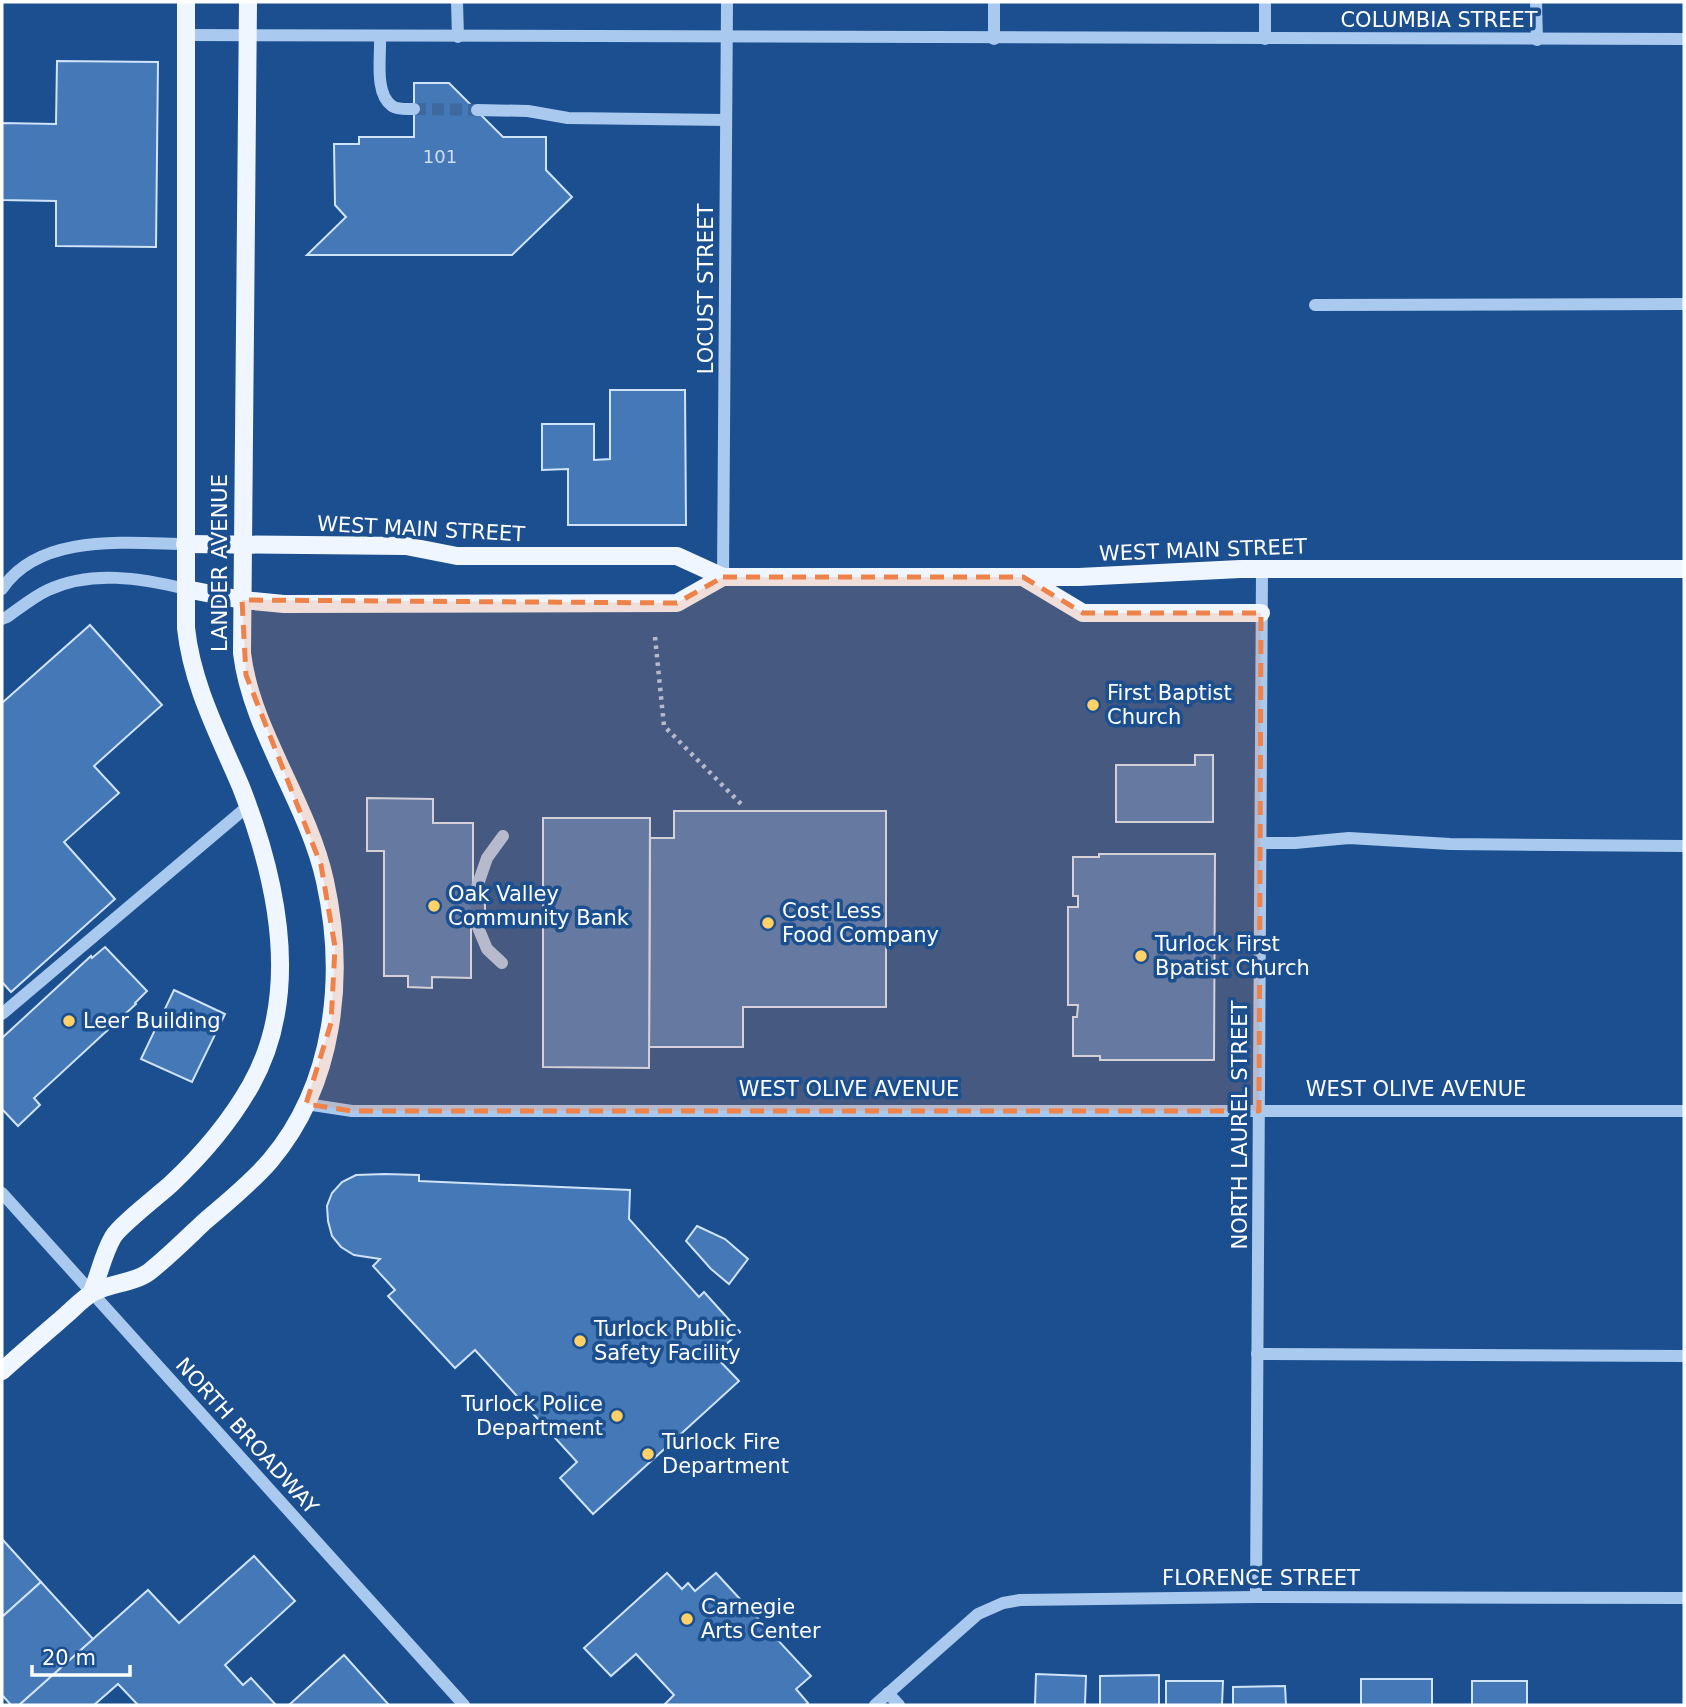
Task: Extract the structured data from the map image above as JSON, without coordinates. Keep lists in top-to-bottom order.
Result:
{
  "streets": {
    "main road": ["WEST MAIN STREET", "LANDER AVENUE"],
    "street": [
      "COLUMBIA STREET",
      "LOCUST STREET",
      "WEST OLIVE AVENUE",
      "NORTH LAUREL STREET",
      "NORTH BROADWAY",
      "FLORENCE STREET"
    ]
  },
  "crossings": [
    ["COLUMBIA STREET", "LOCUST STREET"],
    ["COLUMBIA STREET", "LANDER AVENUE"],
    ["LOCUST STREET", "WEST MAIN STREET"],
    ["WEST MAIN STREET", "LANDER AVENUE"],
    ["WEST MAIN STREET", "NORTH LAUREL STREET"],
    ["LANDER AVENUE", "WEST OLIVE AVENUE"],
    ["LANDER AVENUE", "NORTH BROADWAY"],
    ["WEST OLIVE AVENUE", "NORTH LAUREL STREET"],
    ["NORTH LAUREL STREET", "FLORENCE STREET"]
  ],
  "places": [
    "First Baptist Church",
    "Oak Valley Community Bank",
    "Cost Less Food Company",
    "Turlock First Bpatist Church",
    "Leer Building",
    "Turlock Public Safety Facility",
    "Turlock Police Department",
    "Turlock Fire Department",
    "Carnegie Arts Center"
  ],
  "house_numbers": ["101"],
  "scale_bar": "20 m"
}
